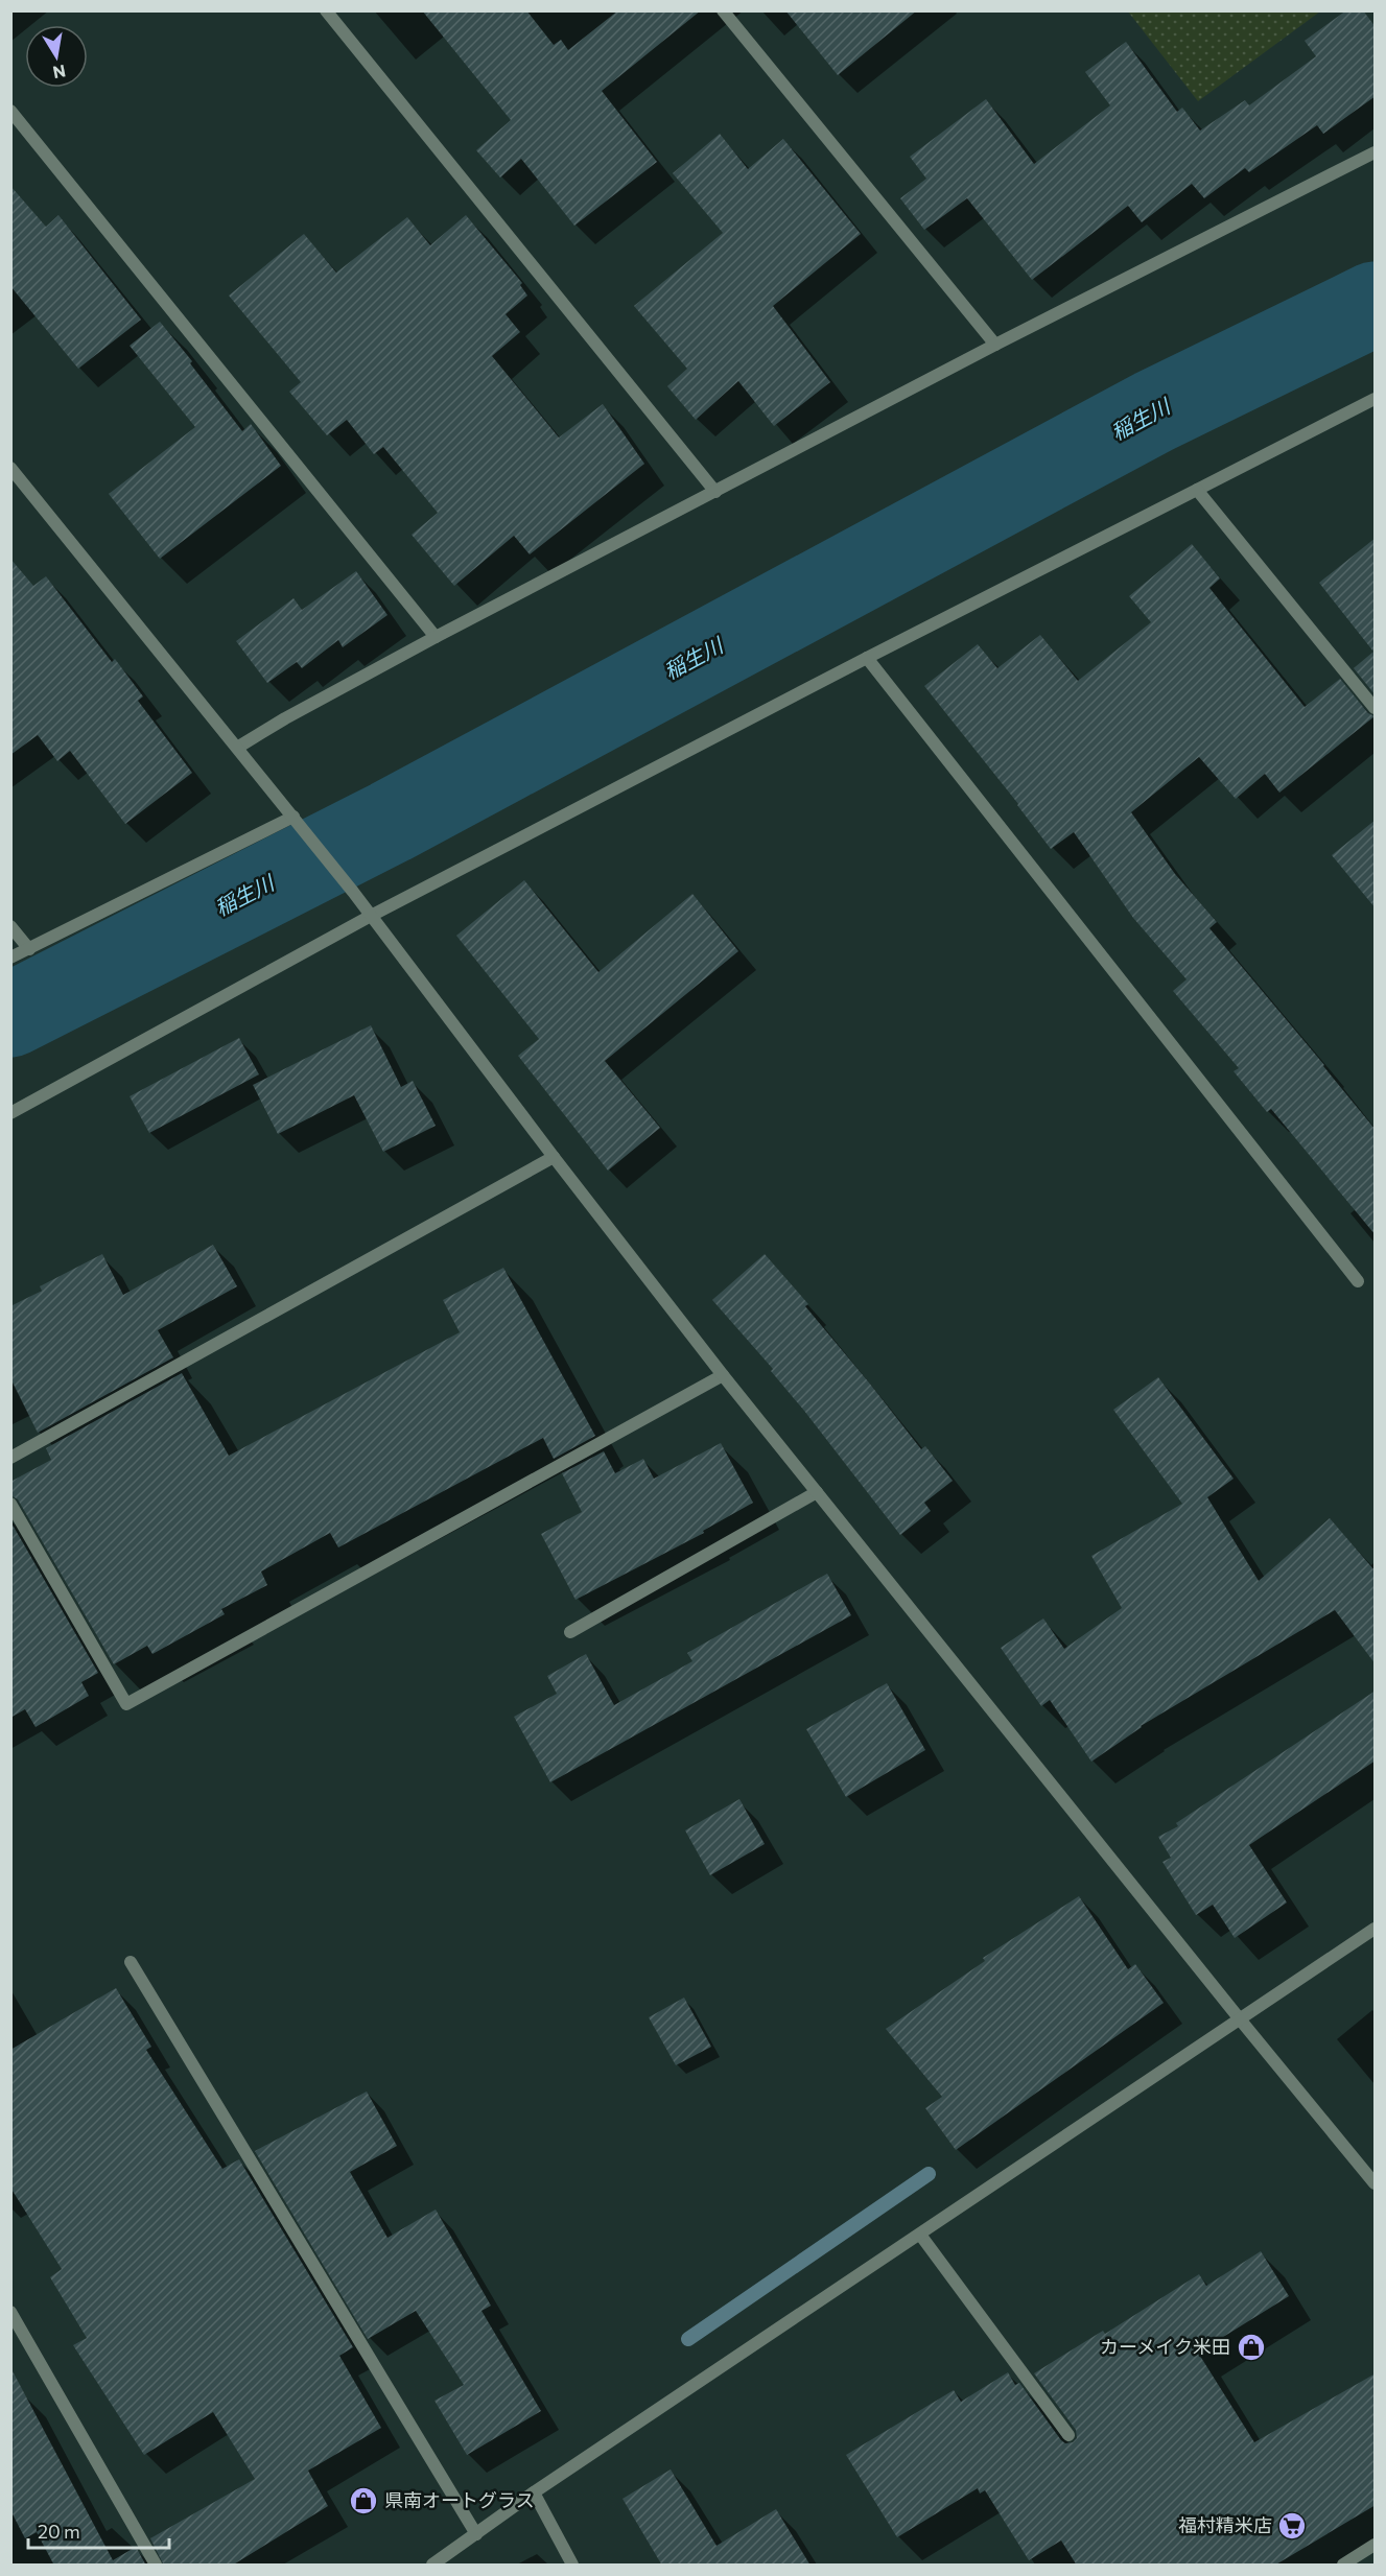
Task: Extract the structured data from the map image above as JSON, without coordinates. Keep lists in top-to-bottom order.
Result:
{
  "water": ["稲生川"],
  "places": {
    "shop": ["カーメイク米田", "県南オートグラス"],
    "supermarket": ["福村精米店"]
  },
  "scale_bar": "20 m",
  "north": "bottom"
}
